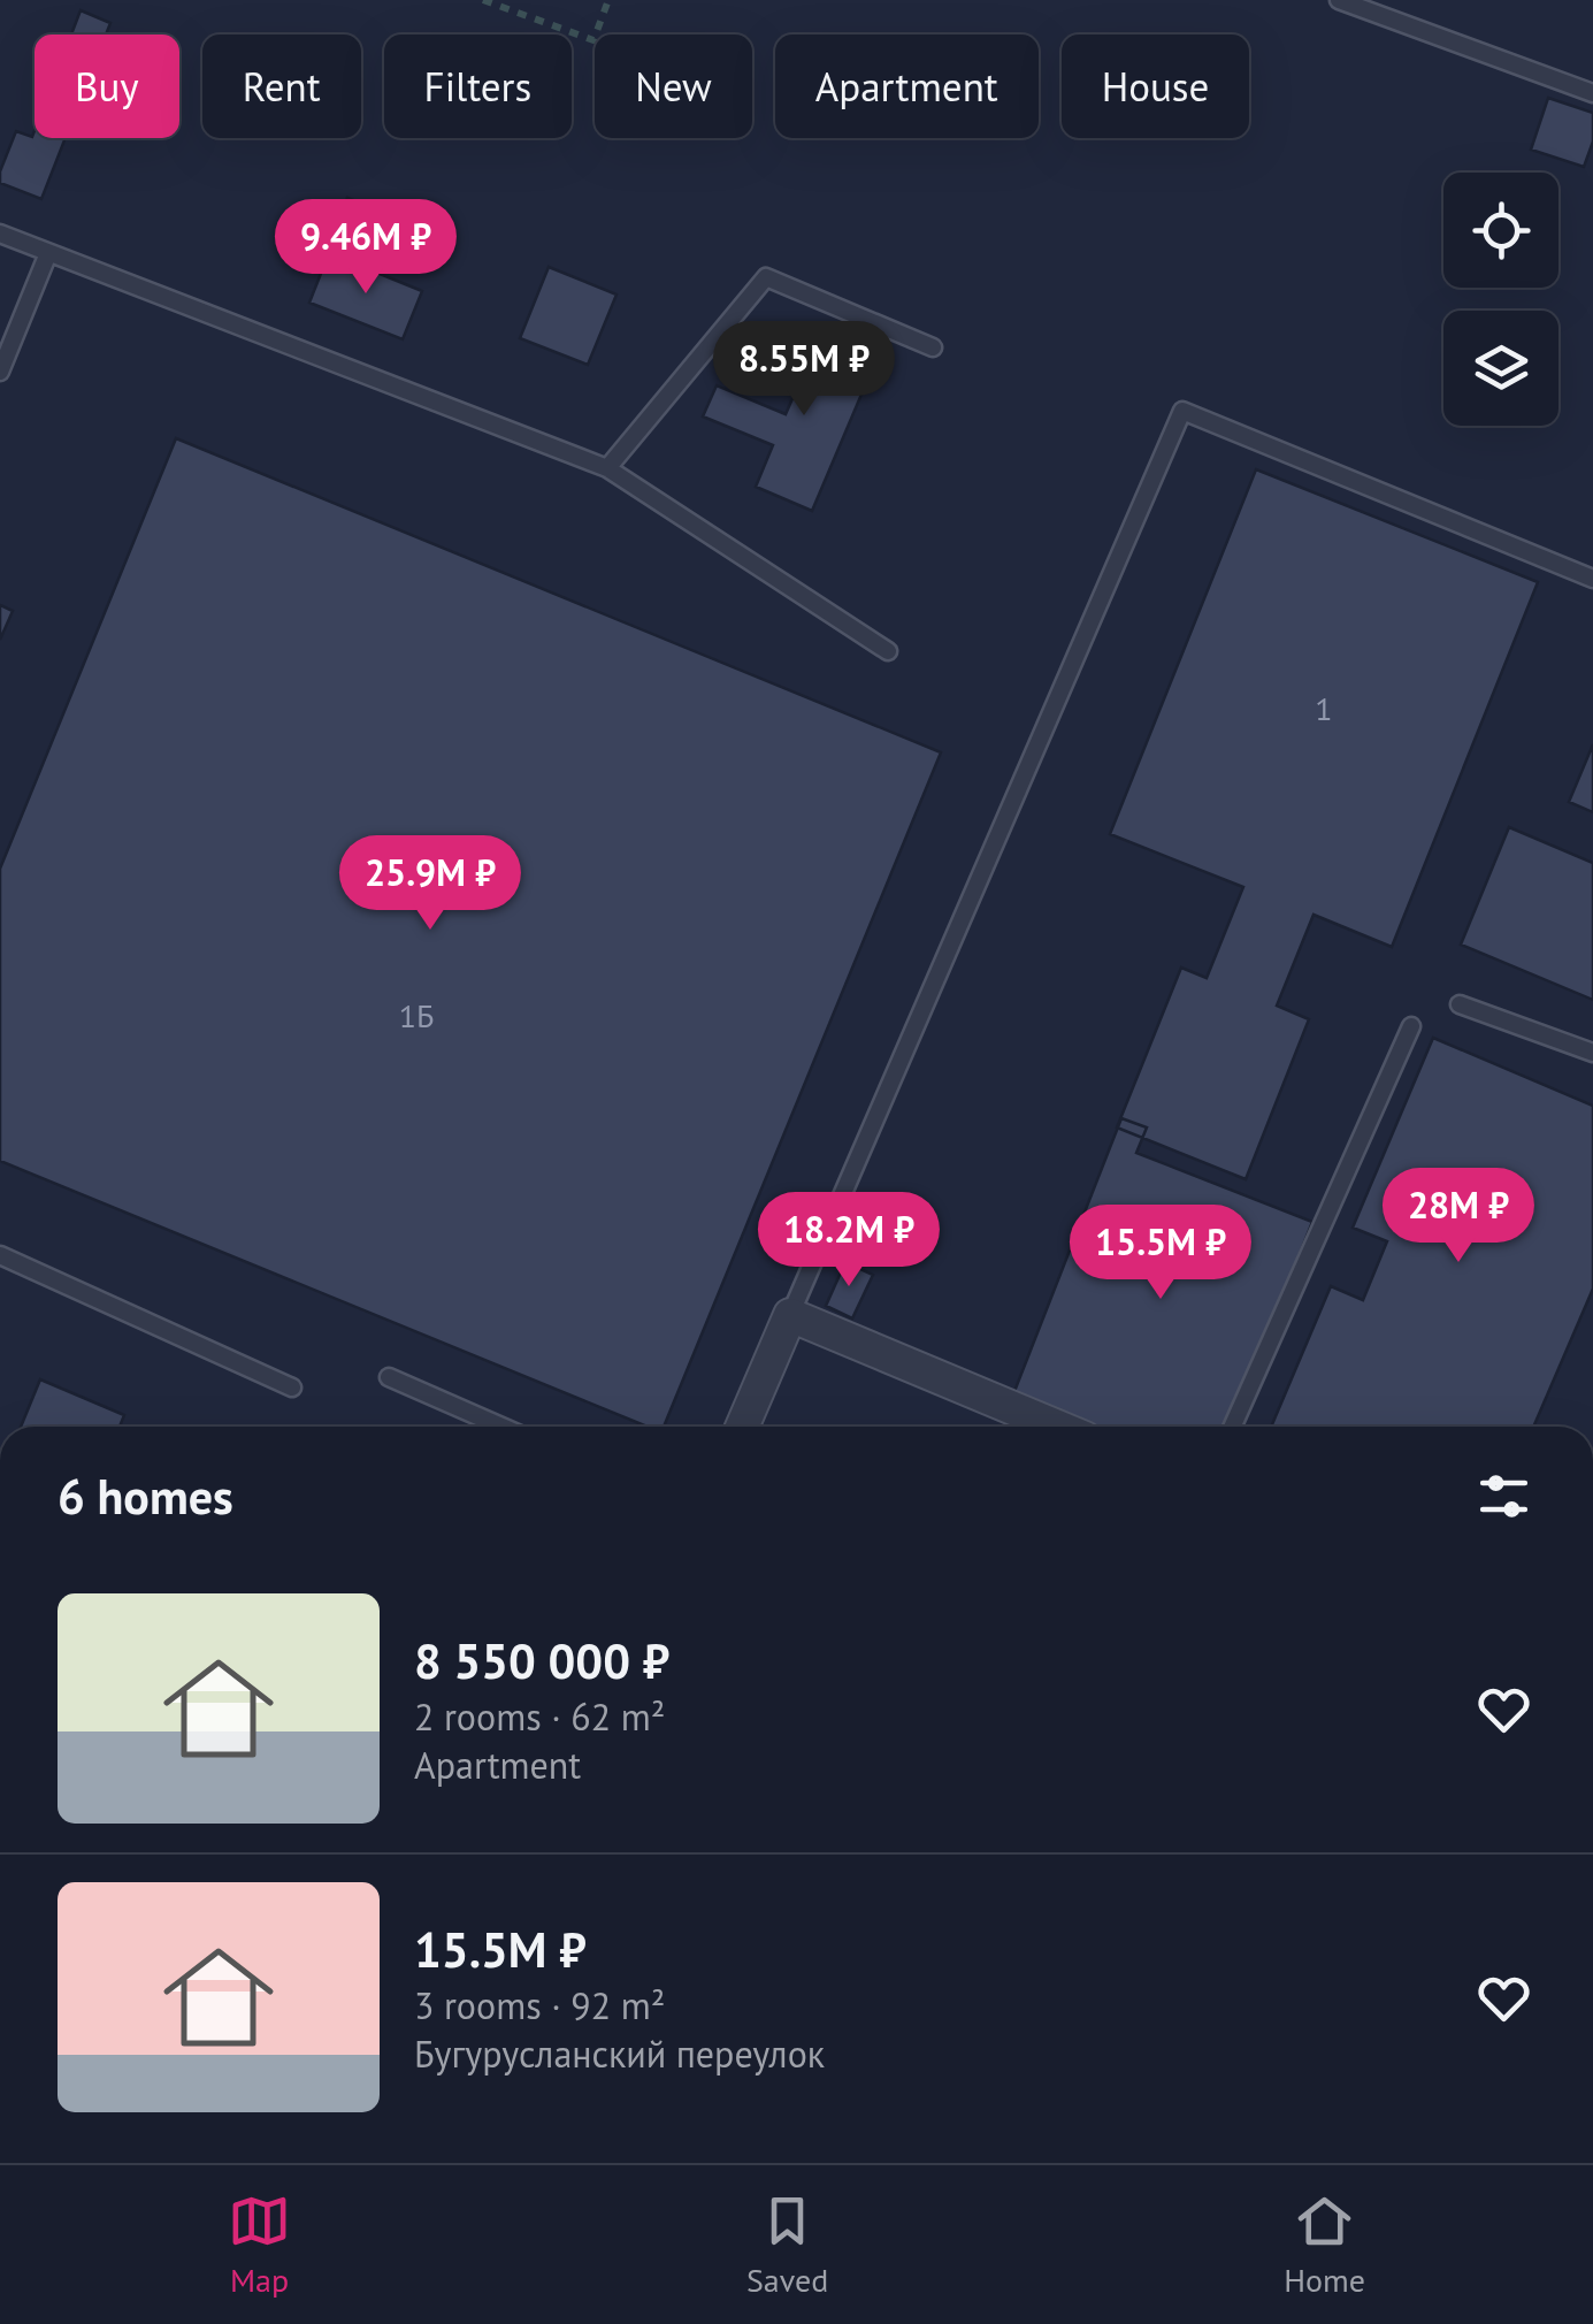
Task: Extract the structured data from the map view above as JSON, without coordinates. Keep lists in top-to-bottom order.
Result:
{
  "house_numbers": ["1", "1Б"],
  "page": {
    "chip": [
      "Buy",
      "Rent",
      "Filters",
      "New",
      "Apartment",
      "House"
    ],
    "price": [
      "9.46M ₽",
      "8.55M ₽",
      "25.9M ₽",
      "28M ₽",
      "18.2M ₽",
      "15.5M ₽"
    ],
    "heading": "6 homes",
    "list": [
      {
        "name": "8 550 000 ₽",
        "note": "2 rooms · 62 m² · Apartment"
      },
      {
        "name": "15.5M ₽",
        "note": "3 rooms · 92 m² · Бугурусланский переулок"
      }
    ],
    "tabs": ["Map", "Saved", "Home"]
  }
}
